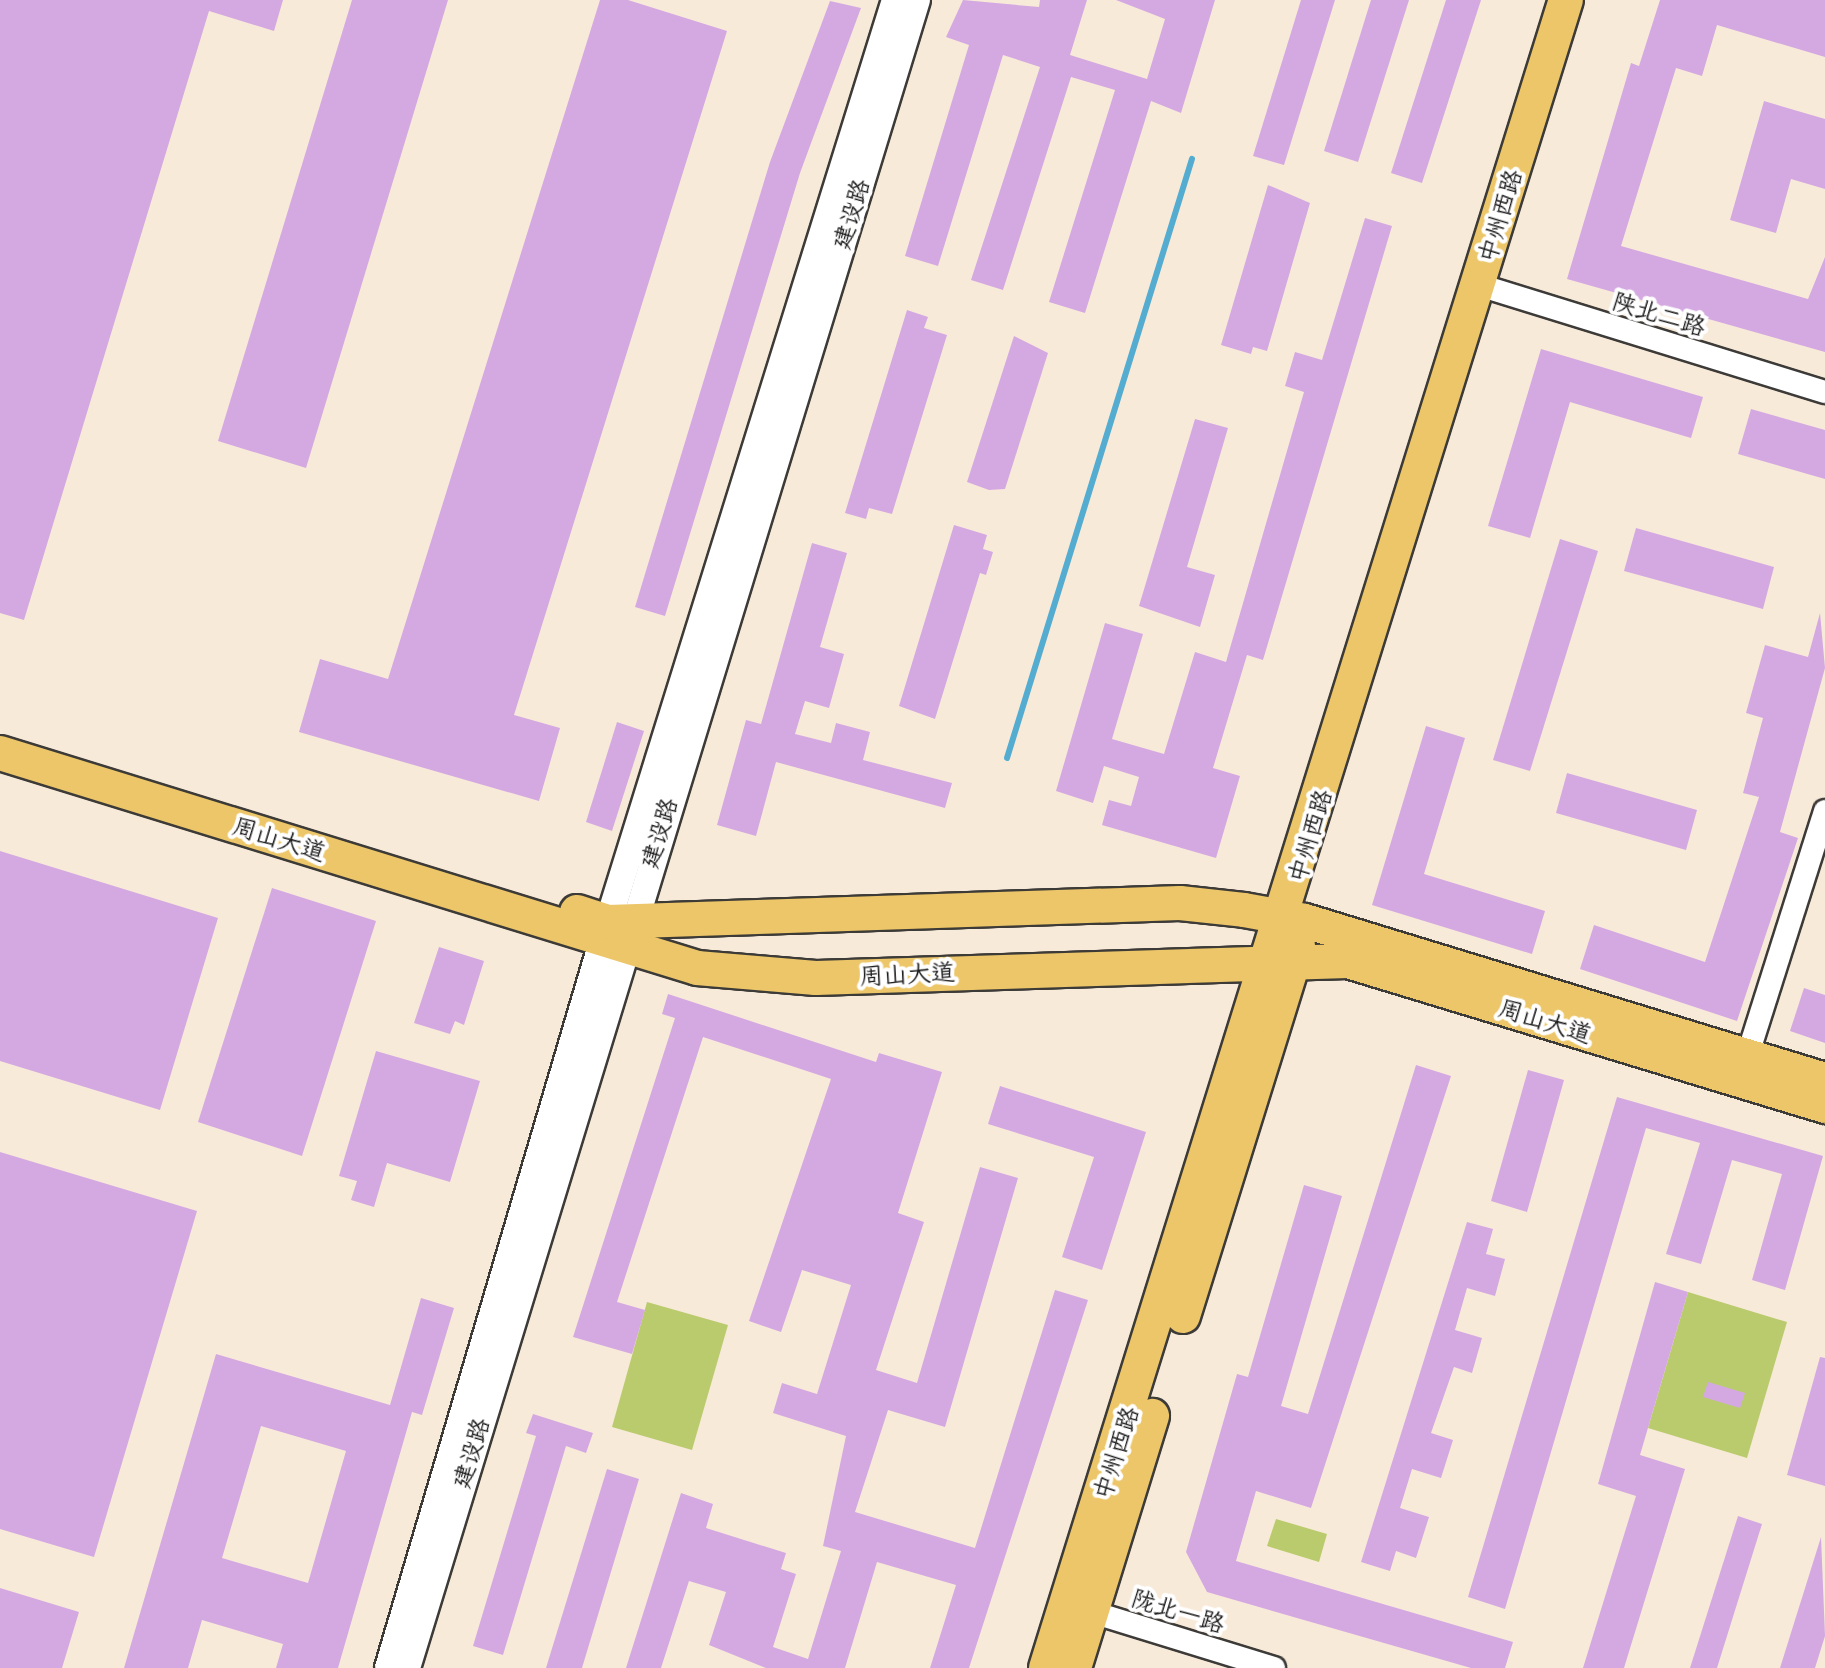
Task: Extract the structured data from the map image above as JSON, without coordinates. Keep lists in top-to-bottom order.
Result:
{
  "streets": {
    "main road": ["中州西路", "周山大道"],
    "street": ["建设路", "陕北二路", "陇北一路"]
  },
  "crossings": [
    ["建设路", "周山大道"],
    ["中州西路", "陕北二路"],
    ["中州西路", "周山大道"],
    ["中州西路", "陇北一路"]
  ]
}
